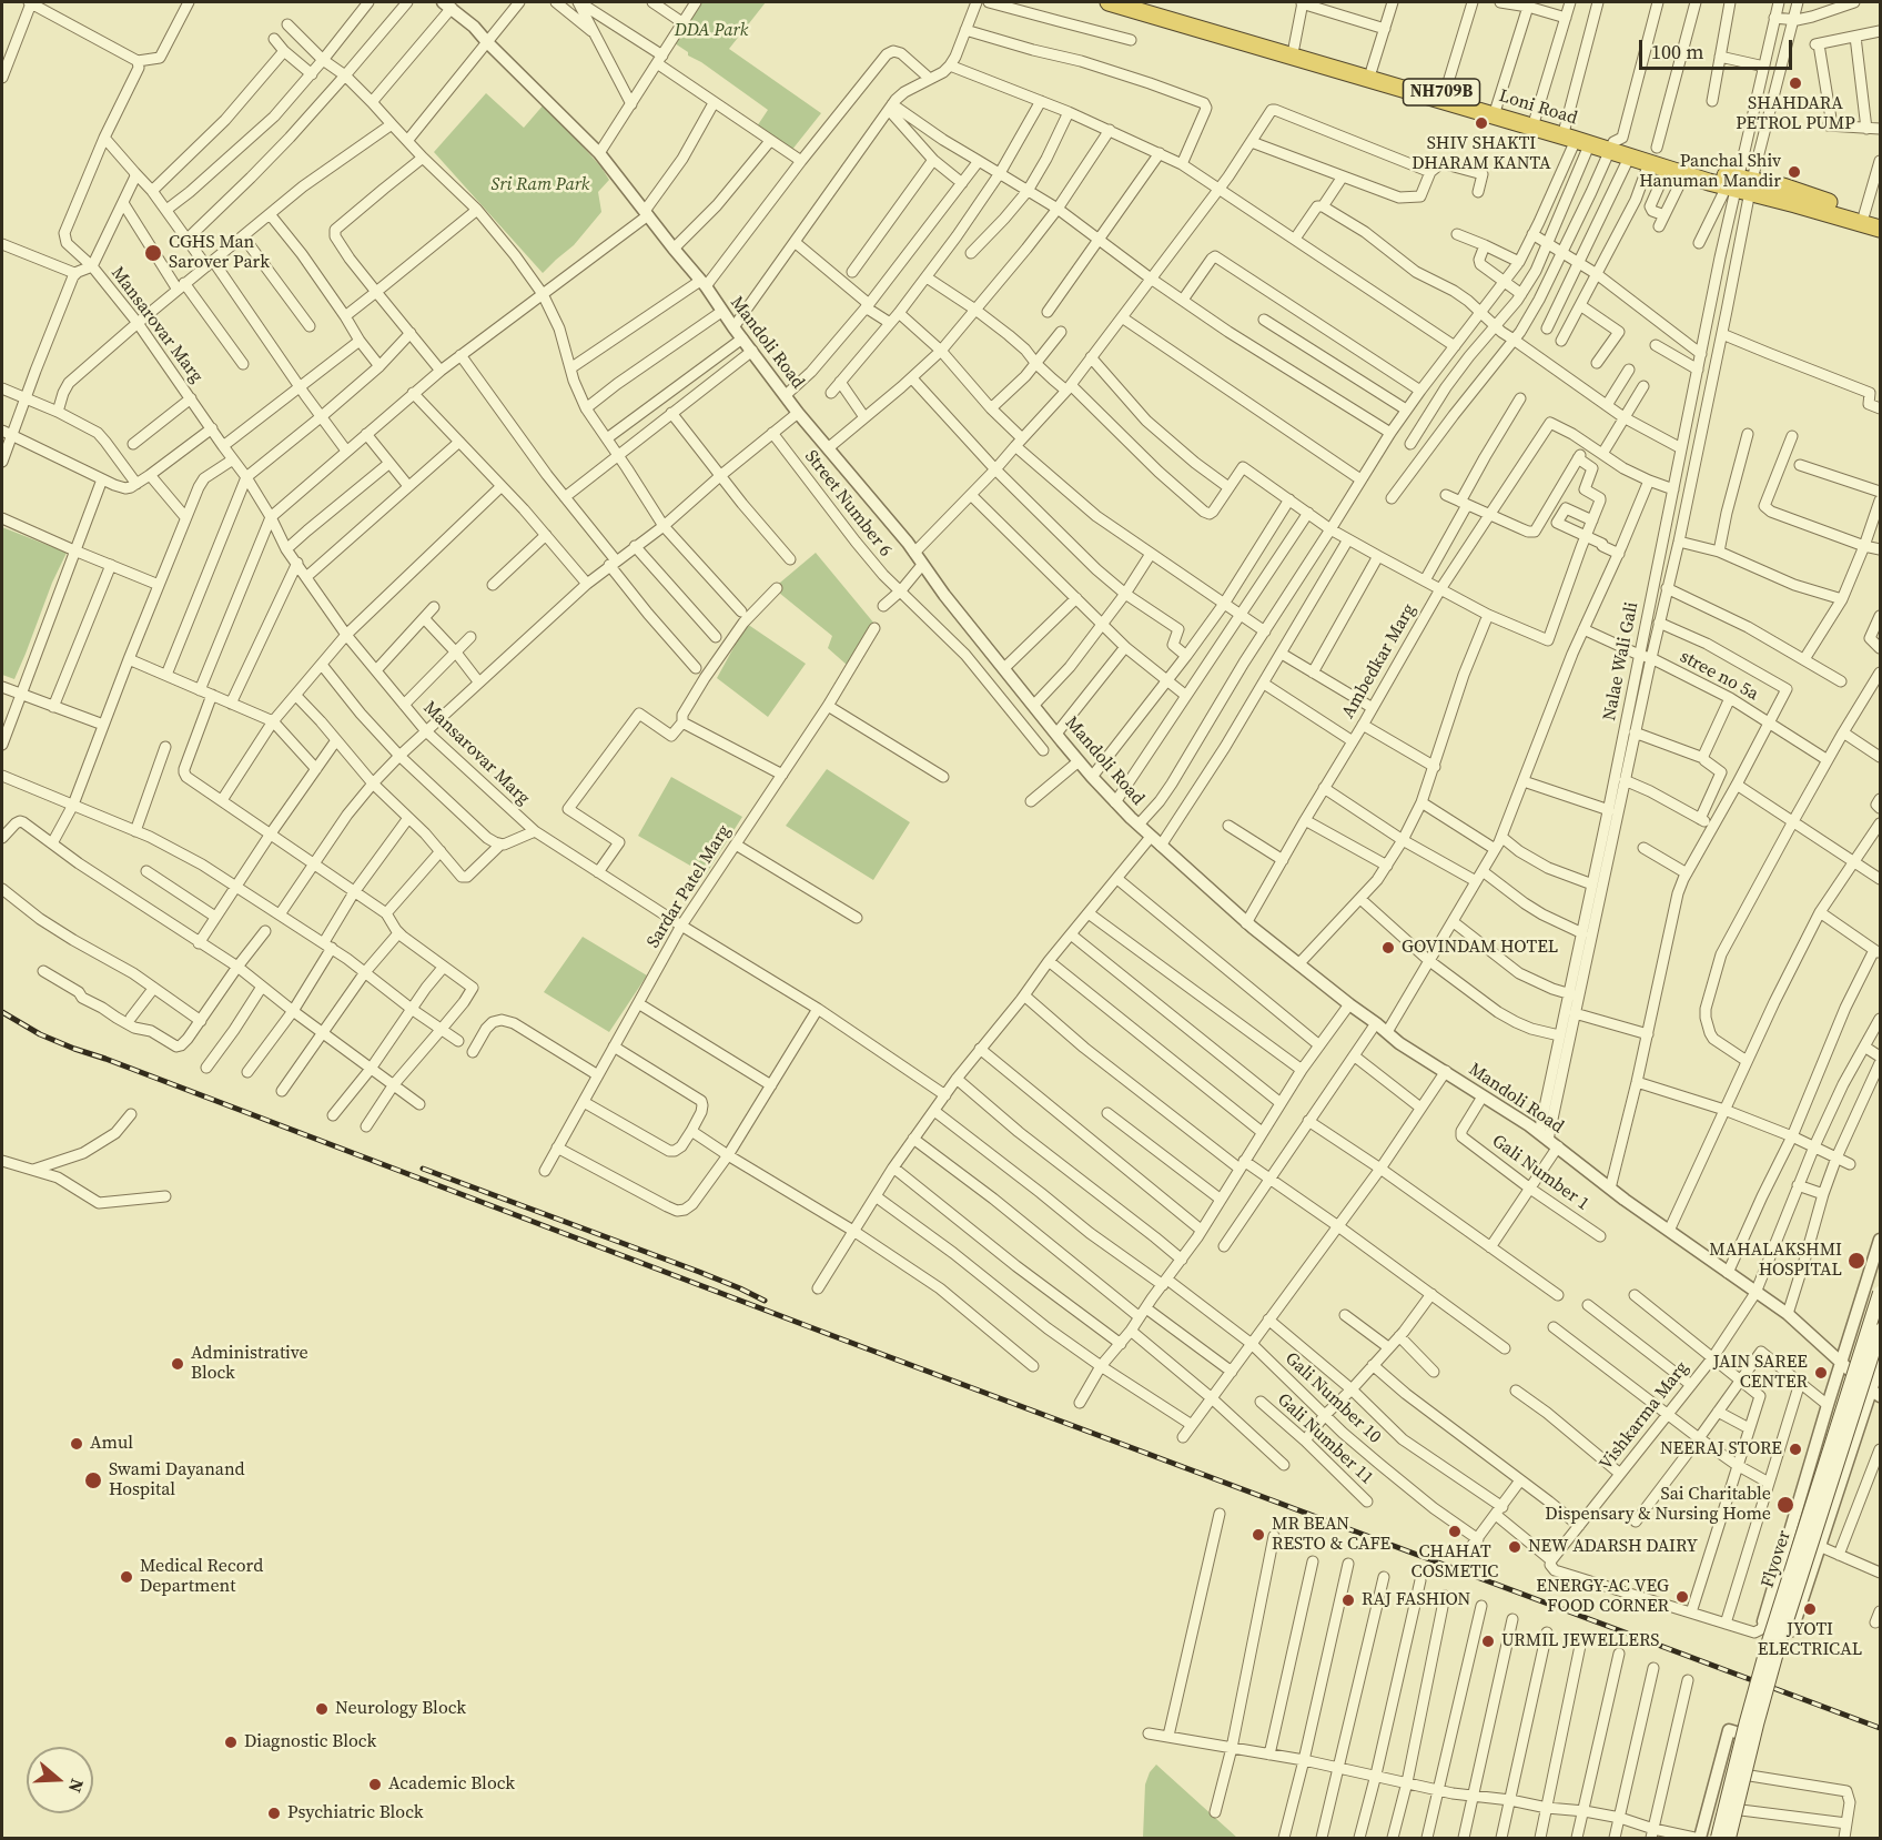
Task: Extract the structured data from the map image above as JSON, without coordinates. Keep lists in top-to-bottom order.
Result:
{
  "streets": {
    "highway": ["NH709B", "Loni Road"],
    "main road": ["Flyover"],
    "street": [
      "Mansarovar Marg",
      "Mandoli Road",
      "Street Number 6",
      "Ambedkar Marg",
      "Nalae Wali Gali",
      "stree no 5a",
      "Sardar Patel Marg",
      "Gali Number 1",
      "Gali Number 10",
      "Vishkarma Marg",
      "Gali Number 11"
    ]
  },
  "crossings": [
    ["Loni Road", "Nalae Wali Gali"],
    ["Mansarovar Marg", "Sardar Patel Marg"],
    ["Mandoli Road", "Ambedkar Marg"],
    ["Mandoli Road", "Nalae Wali Gali"],
    ["Mandoli Road", "Gali Number 1"],
    ["Mandoli Road", "Vishkarma Marg"],
    ["Nalae Wali Gali", "stree no 5a"]
  ],
  "parks": ["DDA Park", "Sri Ram Park"],
  "places": [
    "SHAHDARA PETROL PUMP",
    "SHIV SHAKTI DHARAM KANTA",
    "Panchal Shiv Hanuman Mandir",
    "CGHS Man Sarover Park",
    "GOVINDAM HOTEL",
    "MAHALAKSHMI HOSPITAL",
    "Administrative Block",
    "JAIN SAREE CENTER",
    "Amul",
    "NEERAJ STORE",
    "Swami Dayanand Hospital",
    "Sai Charitable Dispensary & Nursing Home",
    "CHAHAT COSMETIC",
    "MR BEAN RESTO & CAFE",
    "NEW ADARSH DAIRY",
    "Medical Record Department",
    "ENERGY-AC VEG FOOD CORNER",
    "RAJ FASHION",
    "JYOTI ELECTRICAL",
    "URMIL JEWELLERS",
    "Neurology Block",
    "Diagnostic Block",
    "Academic Block",
    "Psychiatric Block"
  ],
  "scale_bar": "100 m",
  "north": "right"
}
